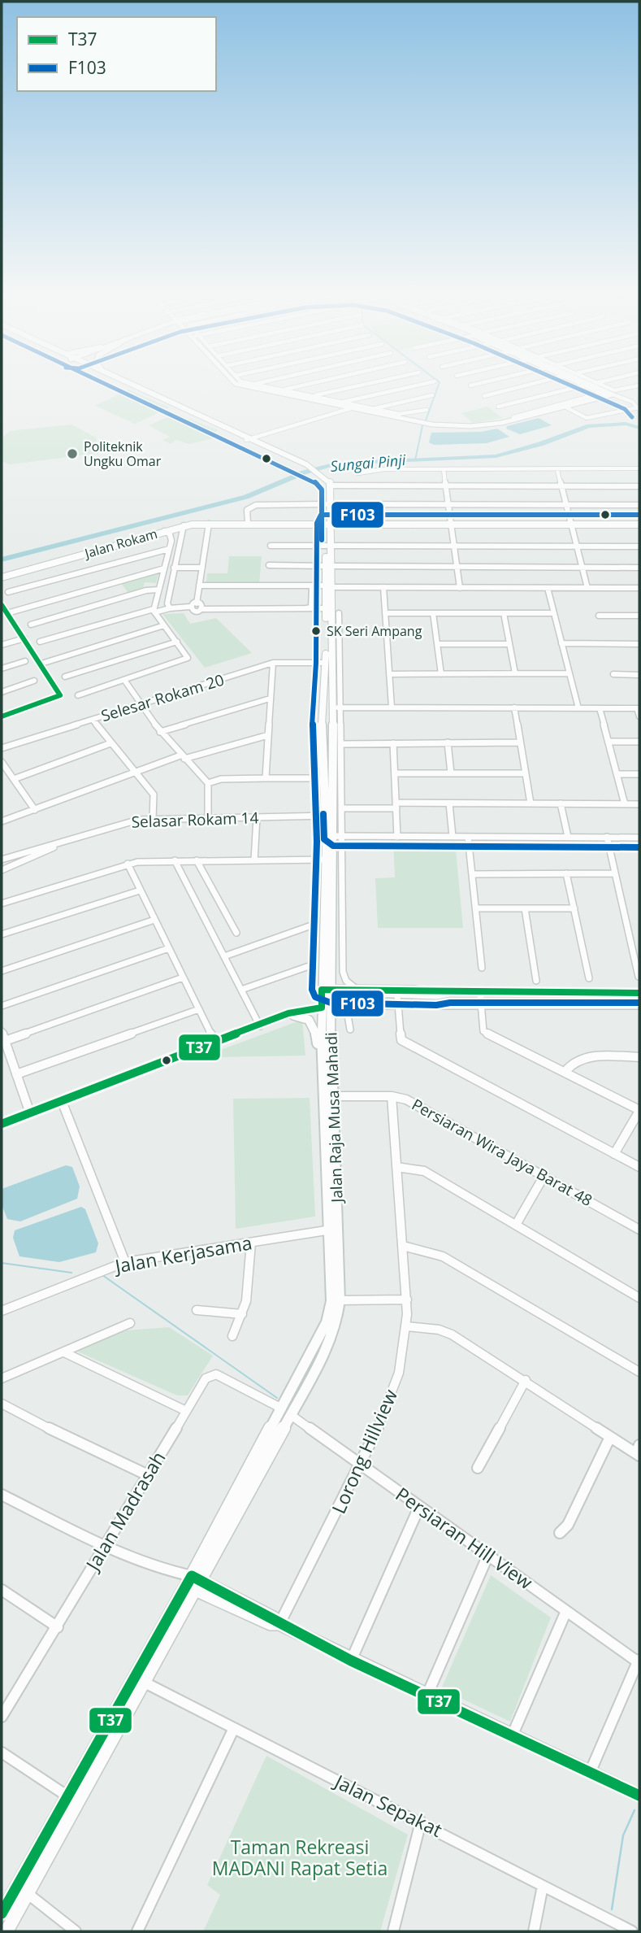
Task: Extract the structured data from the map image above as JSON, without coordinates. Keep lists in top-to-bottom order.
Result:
{
  "streets": {
    "main road": ["Jalan Rokam", "Jalan Raja Musa Mahadi"],
    "street": [
      "Selesar Rokam 20",
      "Selasar Rokam 14",
      "Persiaran Wira Jaya Barat 48",
      "Jalan Kerjasama",
      "Lorong Hillview",
      "Jalan Madrasah",
      "Persiaran Hill View",
      "Jalan Sepakat"
    ]
  },
  "crossings": [
    ["Selesar Rokam 20", "Jalan Raja Musa Mahadi"],
    ["Selasar Rokam 14", "Jalan Raja Musa Mahadi"],
    ["Jalan Raja Musa Mahadi", "Persiaran Wira Jaya Barat 48"],
    ["Jalan Raja Musa Mahadi", "Jalan Kerjasama"],
    ["Jalan Raja Musa Mahadi", "Jalan Madrasah"],
    ["Jalan Raja Musa Mahadi", "Persiaran Hill View"],
    ["Jalan Raja Musa Mahadi", "Jalan Sepakat"],
    ["Persiaran Wira Jaya Barat 48", "Lorong Hillview"],
    ["Lorong Hillview", "Persiaran Hill View"],
    ["Jalan Madrasah", "Persiaran Hill View"]
  ],
  "water": ["Sungai Pinji"],
  "parks": ["Taman Rekreasi MADANI Rapat Setia"],
  "places": ["Politeknik Ungku Omar", "SK Seri Ampang"],
  "lines": ["transit line F103", "transit line T37"],
  "legend": ["T37", "F103"]
}
